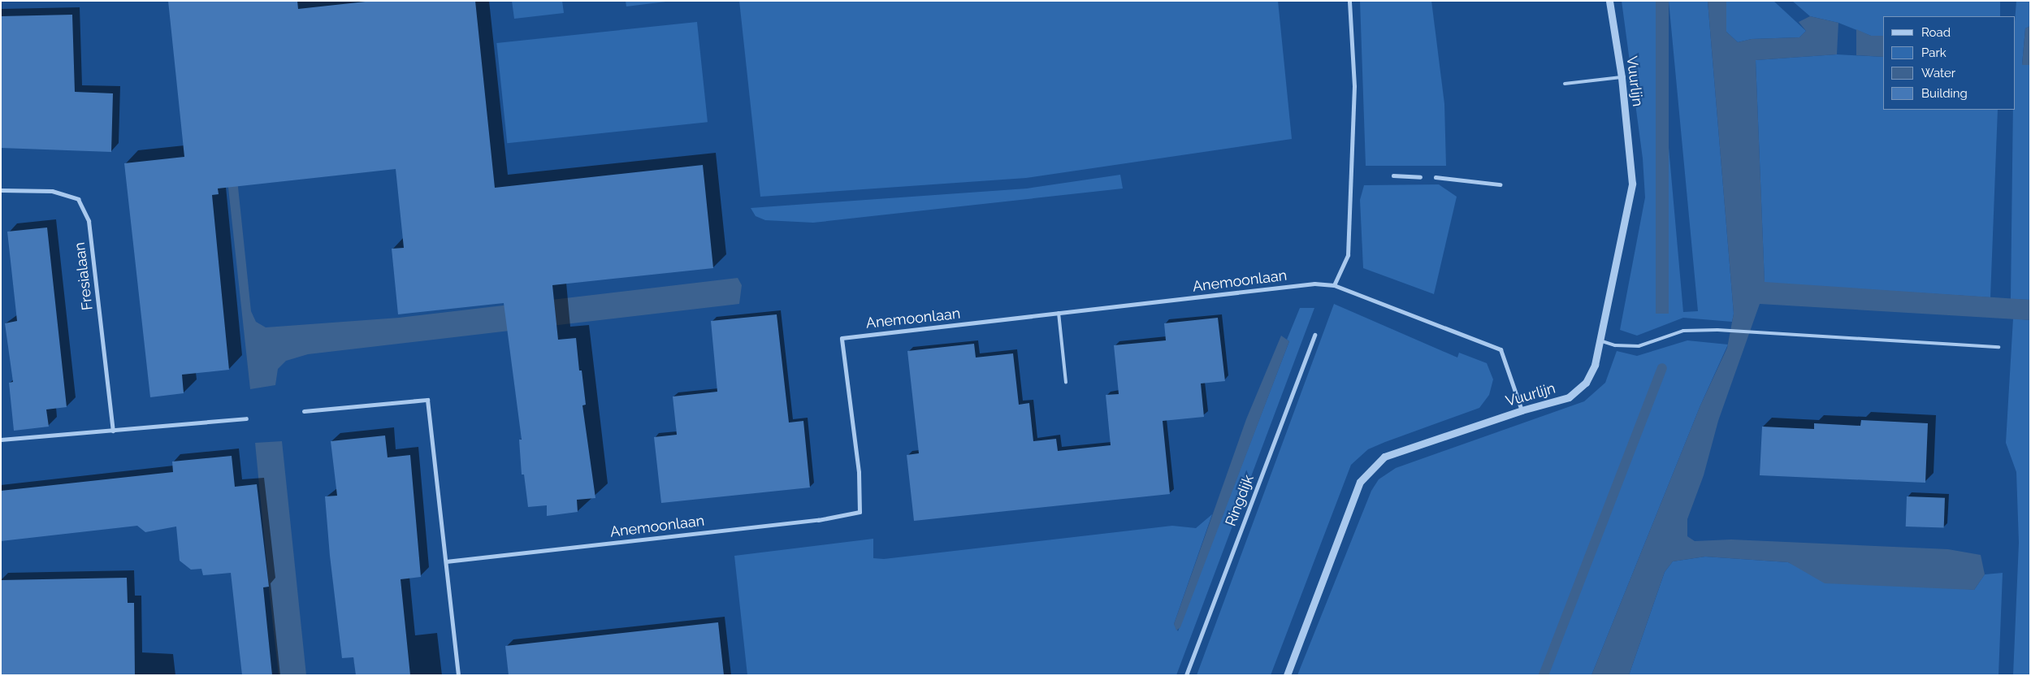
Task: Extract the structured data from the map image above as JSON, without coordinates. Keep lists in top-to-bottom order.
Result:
{
  "streets": {
    "street": [
      "Vuurlijn",
      "Fresialaan",
      "Anemoonlaan",
      "Ringdijk"
    ]
  },
  "crossings": [
    ["Vuurlijn", "Anemoonlaan"]
  ],
  "legend": [
    "Road",
    "Park",
    "Water",
    "Building"
  ]
}
